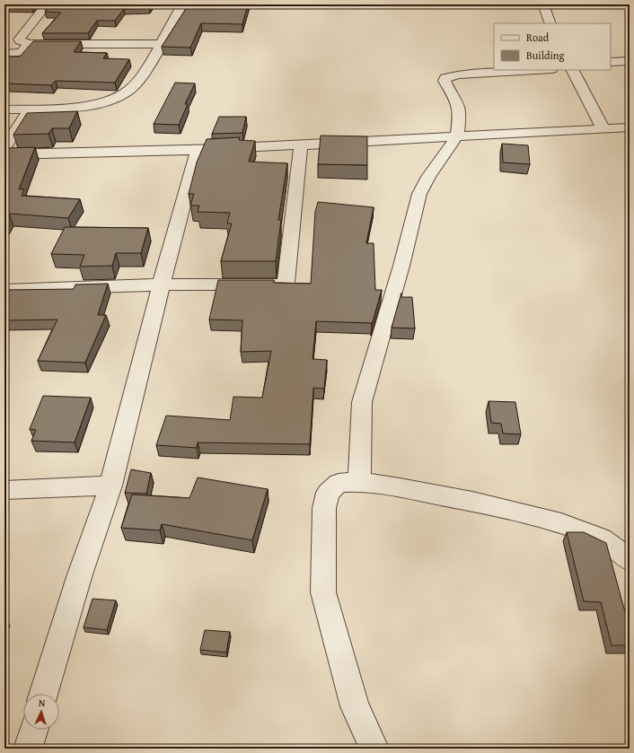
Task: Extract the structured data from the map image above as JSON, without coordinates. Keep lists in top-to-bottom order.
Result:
{
  "legend": ["Road", "Building"],
  "north": "top"
}
